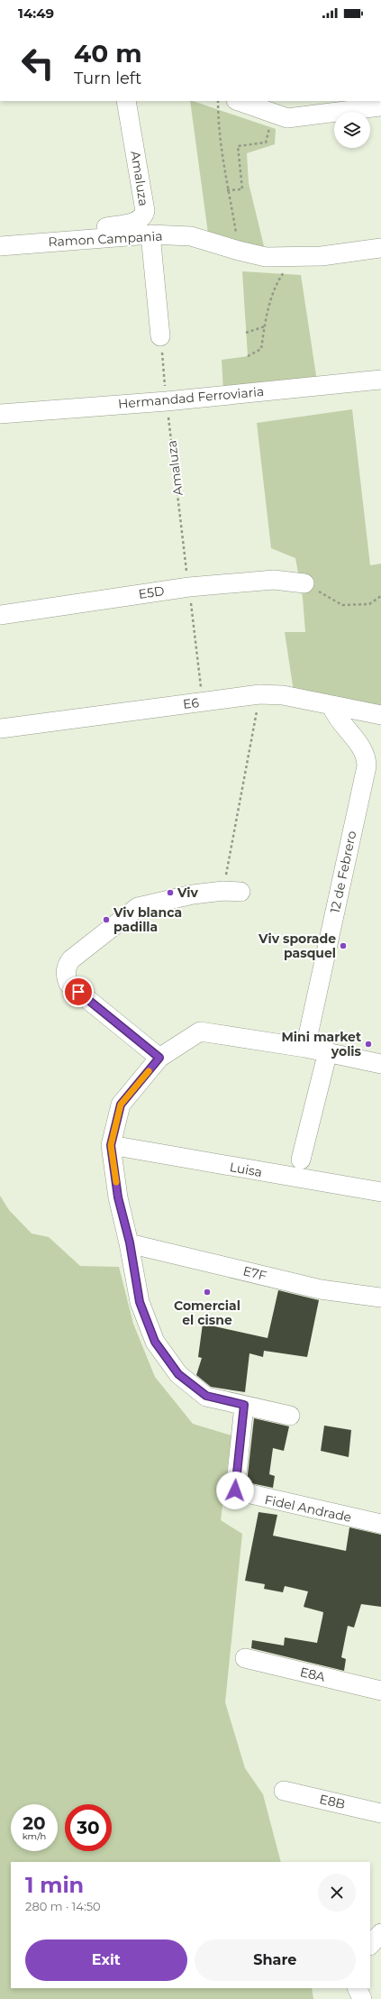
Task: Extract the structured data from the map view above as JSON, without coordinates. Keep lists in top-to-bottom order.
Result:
{
  "streets": {
    "street": [
      "Amaluza",
      "Ramon Campania",
      "Hermandad Ferroviaria",
      "E5D",
      "E6",
      "12 de Febrero",
      "Luisa",
      "E7F",
      "Fidel Andrade",
      "E8A",
      "E8B"
    ]
  },
  "crossings": [
    ["Amaluza", "Ramon Campania"],
    ["Amaluza", "Hermandad Ferroviaria"],
    ["Amaluza", "E5D"],
    ["Amaluza", "E6"],
    ["E6", "12 de Febrero"]
  ],
  "places": [
    "Viv",
    "Viv blanca padilla",
    "Viv sporade pasquel",
    "Mini market yolis",
    "Comercial el cisne"
  ],
  "page": {
    "status": "14:49",
    "turn": ["40 m", "Turn left"],
    "speed": "20 km/h",
    "limit": "30",
    "heading": ["1 min", "280 m · 14:50"],
    "buttons": ["Exit", "Share"]
  }
}
